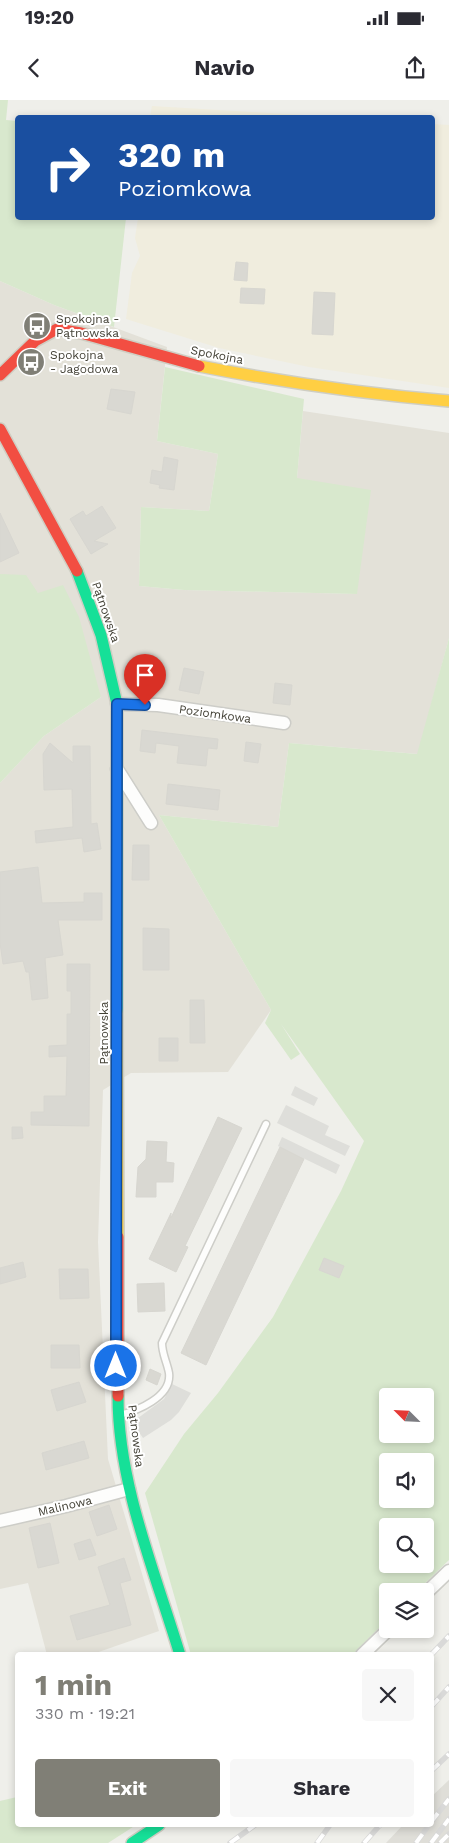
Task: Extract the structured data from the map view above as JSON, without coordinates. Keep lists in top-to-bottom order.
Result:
{
  "streets": {
    "street": [
      "Spokojna",
      "Pątnowska",
      "Poziomkowa",
      "Malinowa"
    ]
  },
  "crossings": [
    ["Pątnowska", "Poziomkowa"],
    ["Pątnowska", "Malinowa"]
  ],
  "places": {
    "bus stop": ["Spokojna - Pątnowska", "Spokojna - Jagodowa"]
  },
  "north": "top left",
  "page": {
    "status": "19:20",
    "header": "Navio",
    "turn": ["320 m", "Poziomkowa"],
    "heading": ["1 min", "330 m · 19:21"],
    "buttons": ["Exit", "Share"]
  }
}
